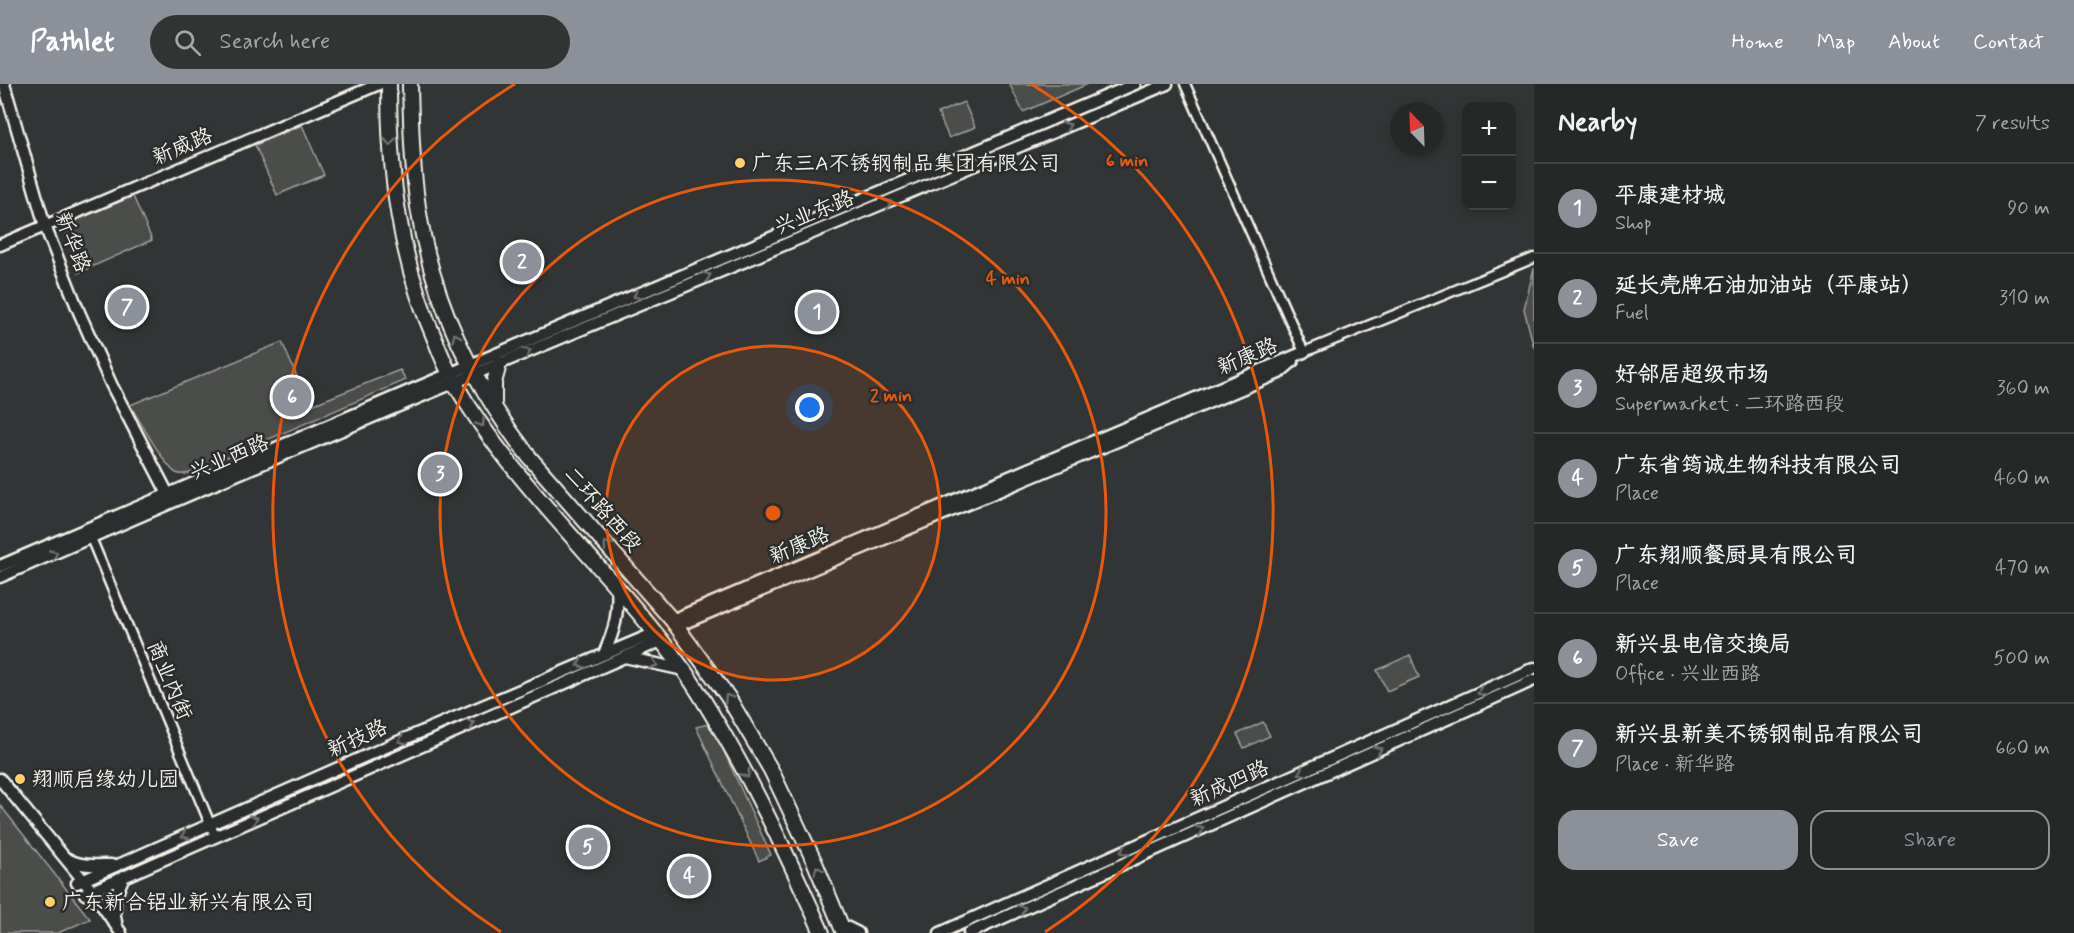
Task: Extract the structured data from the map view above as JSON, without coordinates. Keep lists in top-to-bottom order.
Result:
{
  "streets": {
    "main road": ["二环路西段"],
    "street": [
      "新威路",
      "兴业东路",
      "新华路",
      "新康路",
      "兴业西路",
      "商业内街",
      "新技路",
      "新成四路"
    ]
  },
  "crossings": [
    ["新威路", "新华路"],
    ["兴业东路", "兴业西路"],
    ["兴业东路", "二环路西段"],
    ["新华路", "兴业西路"],
    ["新康路", "二环路西段"],
    ["兴业西路", "二环路西段"],
    ["兴业西路", "商业内街"],
    ["二环路西段", "新技路"],
    ["商业内街", "新技路"]
  ],
  "places": ["广东三A不锈钢制品集团有限公司", "翔顺启缘幼儿园", "广东新合铝业新兴有限公司"],
  "north": "top left",
  "page": {
    "header": "Pathlet",
    "search": "Search here",
    "nav": [
      "Home",
      "Map",
      "About",
      "Contact"
    ],
    "heading": ["Nearby", "7 results"],
    "map_buttons": ["+", "−"],
    "list": [
      {
        "mark": "1",
        "name": "平康建材城",
        "note": "Shop",
        "value": "90 m"
      },
      {
        "mark": "2",
        "name": "延长壳牌石油加油站（平康站）",
        "note": "Fuel",
        "value": "310 m"
      },
      {
        "mark": "3",
        "name": "好邻居超级市场",
        "note": "Supermarket · 二环路西段",
        "value": "360 m"
      },
      {
        "mark": "4",
        "name": "广东省筠诚生物科技有限公司",
        "note": "Place",
        "value": "460 m"
      },
      {
        "mark": "5",
        "name": "广东翔顺餐厨具有限公司",
        "note": "Place",
        "value": "470 m"
      },
      {
        "mark": "6",
        "name": "新兴县电信交换局",
        "note": "Office · 兴业西路",
        "value": "500 m"
      },
      {
        "mark": "7",
        "name": "新兴县新美不锈钢制品有限公司",
        "note": "Place · 新华路",
        "value": "660 m"
      }
    ],
    "pins": [
      "2",
      "7",
      "1",
      "6",
      "3",
      "5",
      "4"
    ],
    "buttons": ["Save", "Share"]
  },
  "rings": ["6 min", "4 min", "2 min"]
}
